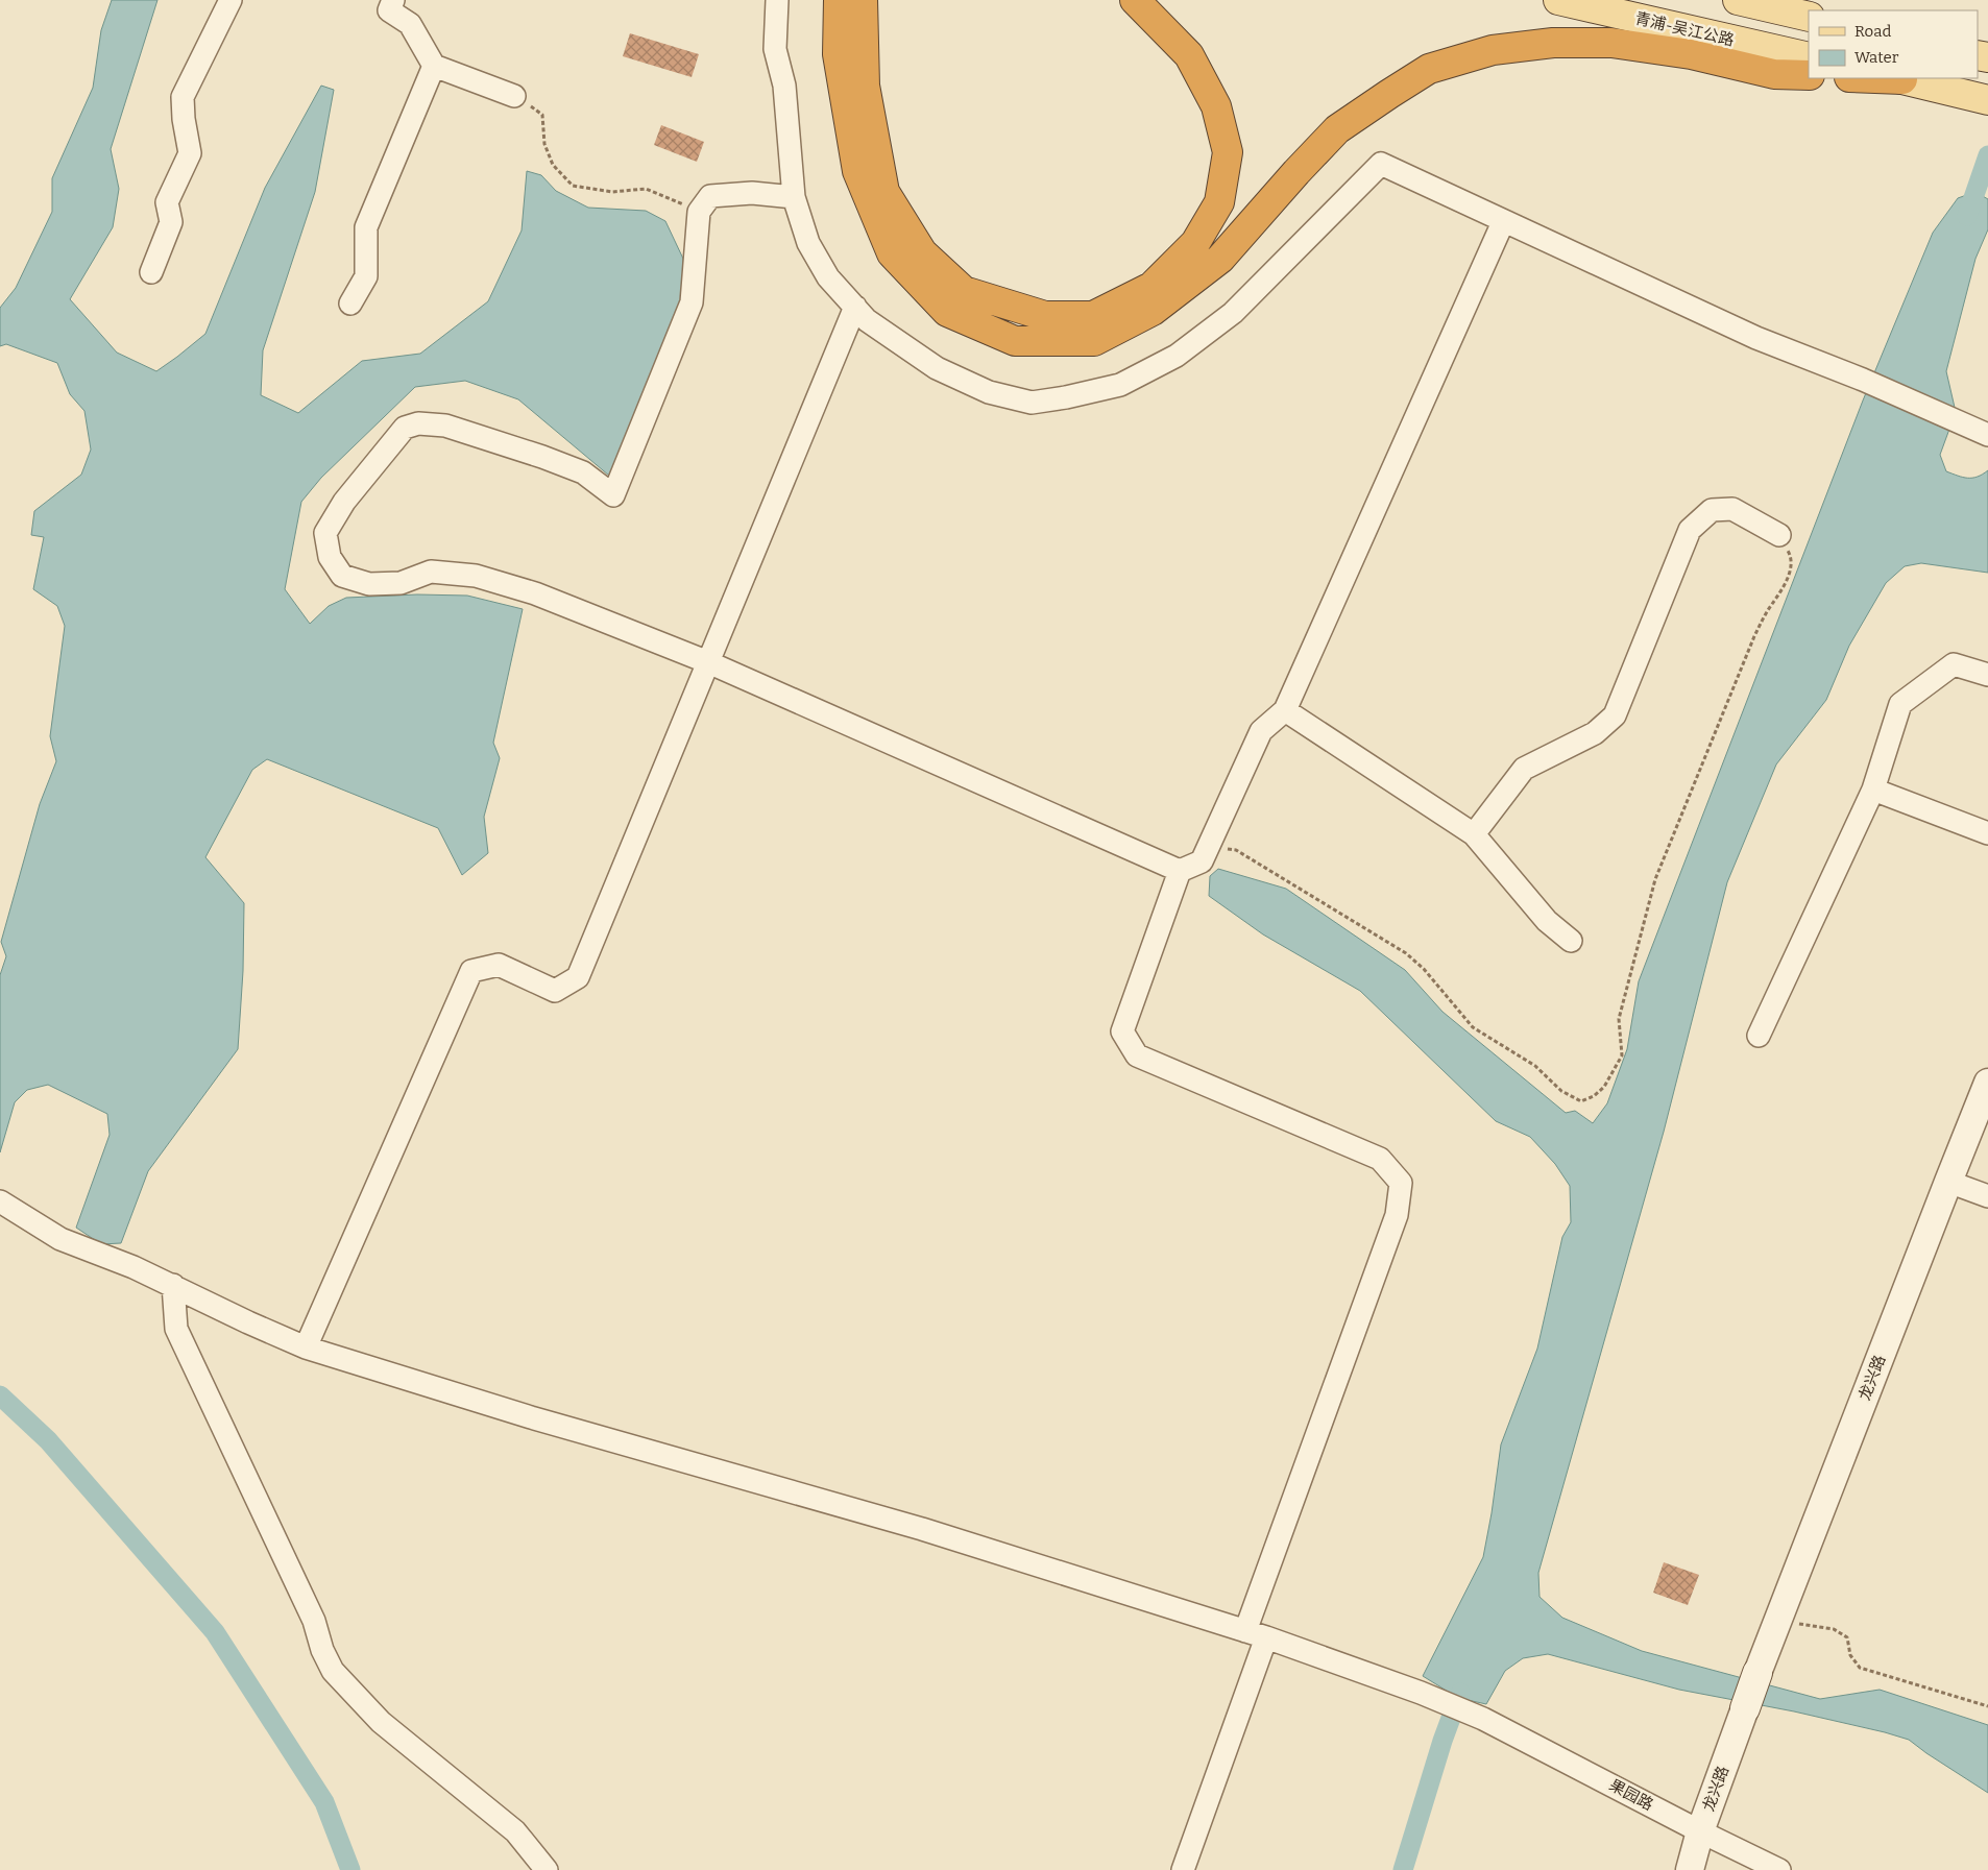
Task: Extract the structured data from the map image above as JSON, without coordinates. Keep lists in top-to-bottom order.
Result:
{
  "streets": {
    "main road": ["青浦-吴江公路"],
    "street": ["龙兴路", "果园路"]
  },
  "crossings": [
    ["龙兴路", "果园路"]
  ],
  "legend": ["Road", "Water"]
}
